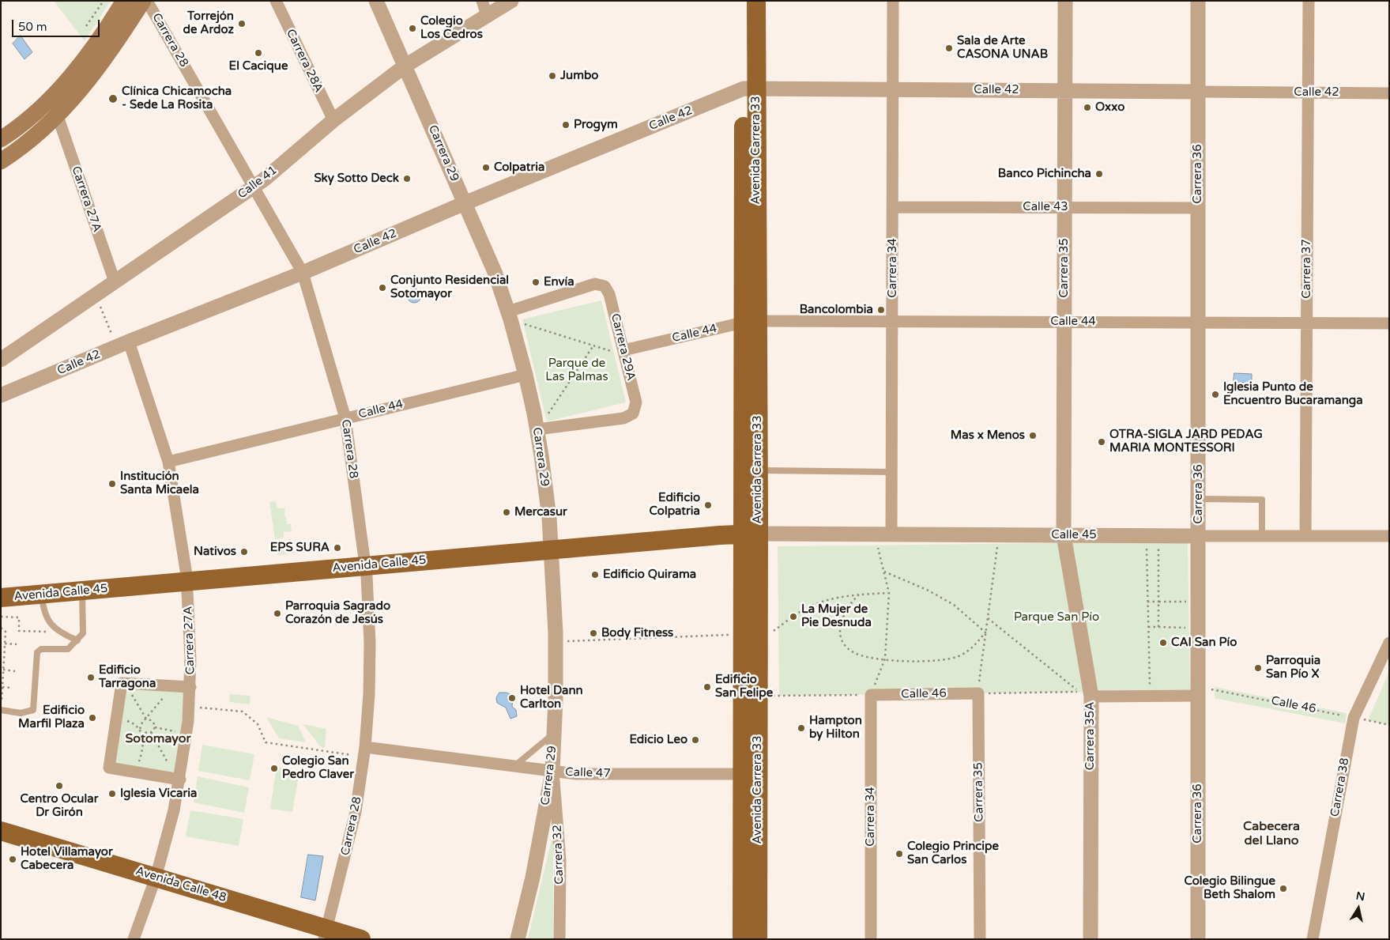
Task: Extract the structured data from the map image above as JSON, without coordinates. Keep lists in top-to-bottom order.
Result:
{
  "streets": {
    "main road": ["Avenida Carrera 33", "Avenida Calle 45", "Avenida Calle 48"],
    "street": [
      "Carrera 28",
      "Carrera 28A",
      "Calle 42",
      "Carrera 29",
      "Carrera 36",
      "Calle 41",
      "Carrera 27A",
      "Calle 43",
      "Carrera 34",
      "Carrera 35",
      "Carrera 37",
      "Calle 44",
      "Carrera 29A",
      "Calle 45",
      "Calle 46",
      "Carrera 35A",
      "Calle 47",
      "Carrera 38",
      "Carrera 32"
    ]
  },
  "crossings": [
    ["Carrera 28", "Calle 42"],
    ["Carrera 28", "Calle 41"],
    ["Carrera 28", "Calle 44"],
    ["Carrera 28", "Avenida Calle 45"],
    ["Carrera 28", "Calle 47"],
    ["Carrera 28", "Avenida Calle 48"],
    ["Carrera 28A", "Calle 41"],
    ["Calle 42", "Avenida Carrera 33"],
    ["Calle 42", "Carrera 29"],
    ["Calle 42", "Carrera 36"],
    ["Calle 42", "Carrera 27A"],
    ["Calle 42", "Carrera 34"],
    ["Calle 42", "Carrera 35"],
    ["Calle 42", "Carrera 37"],
    ["Avenida Carrera 33", "Calle 44"],
    ["Avenida Carrera 33", "Calle 45"],
    ["Avenida Carrera 33", "Avenida Calle 45"],
    ["Avenida Carrera 33", "Calle 47"],
    ["Carrera 29", "Calle 41"],
    ["Carrera 29", "Calle 44"],
    ["Carrera 29", "Carrera 29A"],
    ["Carrera 29", "Avenida Calle 45"],
    ["Carrera 29", "Calle 47"],
    ["Carrera 29", "Carrera 32"],
    ["Carrera 36", "Calle 43"],
    ["Carrera 36", "Calle 44"],
    ["Carrera 36", "Calle 45"],
    ["Carrera 36", "Calle 46"],
    ["Calle 41", "Carrera 27A"],
    ["Carrera 27A", "Calle 44"],
    ["Carrera 27A", "Avenida Calle 45"],
    ["Carrera 27A", "Avenida Calle 48"],
    ["Calle 43", "Carrera 34"],
    ["Calle 43", "Carrera 35"],
    ["Carrera 34", "Calle 44"],
    ["Carrera 34", "Calle 45"],
    ["Carrera 34", "Calle 46"],
    ["Carrera 35", "Calle 44"],
    ["Carrera 35", "Calle 45"],
    ["Carrera 35", "Calle 46"],
    ["Carrera 35", "Carrera 35A"],
    ["Carrera 37", "Calle 44"],
    ["Carrera 37", "Calle 45"],
    ["Calle 44", "Carrera 29A"],
    ["Calle 45", "Avenida Calle 45"],
    ["Calle 45", "Carrera 35A"],
    ["Calle 46", "Carrera 38"],
    ["Calle 47", "Carrera 32"]
  ],
  "districts": ["Sotomayor", "Cabecera del Llano"],
  "parks": ["Parque de Las Palmas", "Parque San Pío"],
  "places": [
    "Torrejón de Ardoz",
    "Colegio Los Cedros",
    "Sala de Arte CASONA UNAB",
    "El Cacique",
    "Jumbo",
    "Clínica Chicamocha - Sede La Rosita",
    "Oxxo",
    "Progym",
    "Colpatria",
    "Banco Pichincha",
    "Sky Sotto Deck",
    "Envía",
    "Conjunto Residencial Sotomayor",
    "Bancolombia",
    "Iglesia Punto de Encuentro Bucaramanga",
    "Mas x Menos",
    "OTRA-SIGLA JARD PEDAG MARIA MONTESSORI",
    "Institución Santa Micaela",
    "Edificio Colpatria",
    "Mercasur",
    "EPS SURA",
    "Nativos",
    "Edificio Quirama",
    "Parroquia Sagrado Corazón de Jesús",
    "La Mujer de Pie Desnuda",
    "Body Fitness",
    "CAI San Pío",
    "Parroquia San Pío X",
    "Edificio Tarragona",
    "Edificio San Felipe",
    "Hotel Dann Carlton",
    "Edificio Marfil Plaza",
    "Hampton by Hilton",
    "Edicio Leo",
    "Colegio San Pedro Claver",
    "Centro Ocular Dr Girón",
    "Iglesia Vicaria",
    "Colegio Principe San Carlos",
    "Hotel Villamayor Cabecera",
    "Colegio Bilingue Beth Shalom"
  ],
  "scale_bar": "50 m",
  "north": "top"
}
